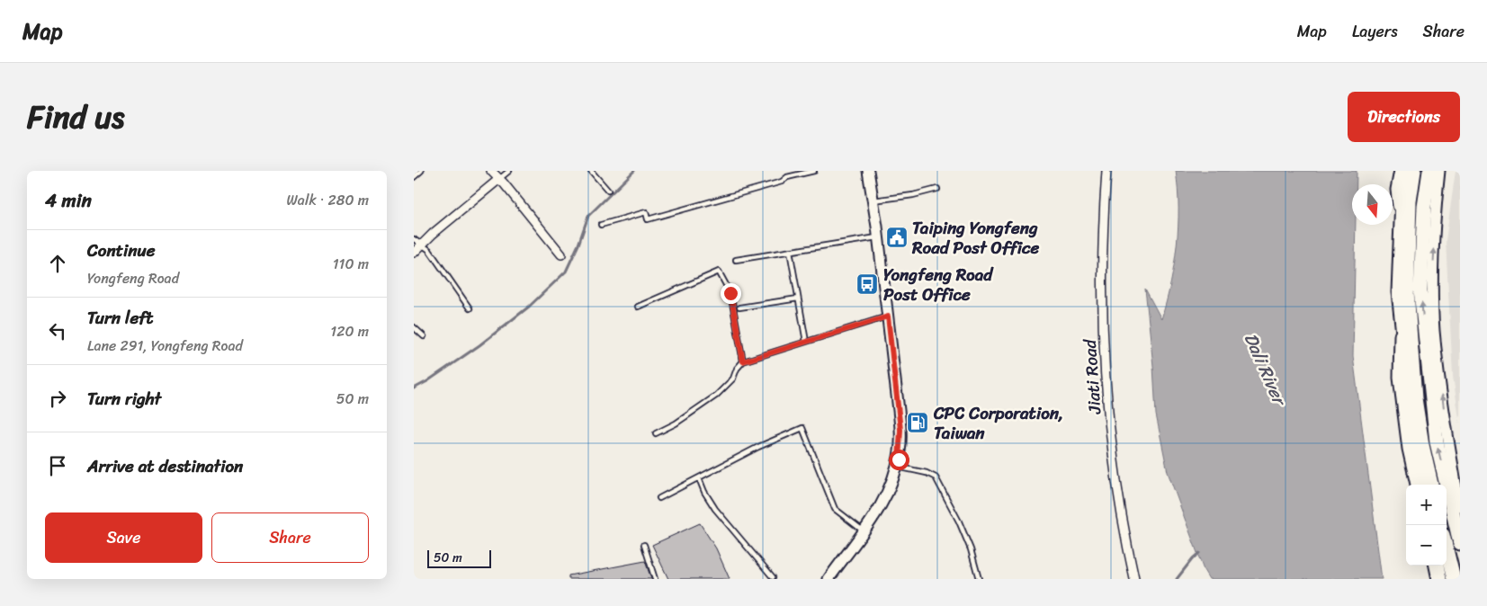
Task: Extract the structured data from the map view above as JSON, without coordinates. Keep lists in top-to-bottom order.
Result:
{
  "streets": {
    "street": ["Jiati Road"]
  },
  "water": ["Dali River"],
  "places": {
    "public building": ["Taiping Yongfeng Road Post Office"],
    "bus stop": ["Yongfeng Road Post Office"],
    "fuel station": ["CPC Corporation, Taiwan"]
  },
  "scale_bar": "50 m",
  "north": "bottom",
  "page": {
    "header": "Map",
    "nav": ["Map", "Layers", "Share"],
    "title": "Find us",
    "buttons": [
      "Directions",
      ["Save", "Share"]
    ],
    "heading": ["4 min", "Walk · 280 m"],
    "list": [
      ["Continue", "Yongfeng Road", "110 m"],
      ["Turn left", "Lane 291, Yongfeng Road", "120 m"],
      ["Turn right", "50 m"],
      "Arrive at destination"
    ],
    "map_buttons": ["+", "−"],
    "scale": "50 m"
  }
}
